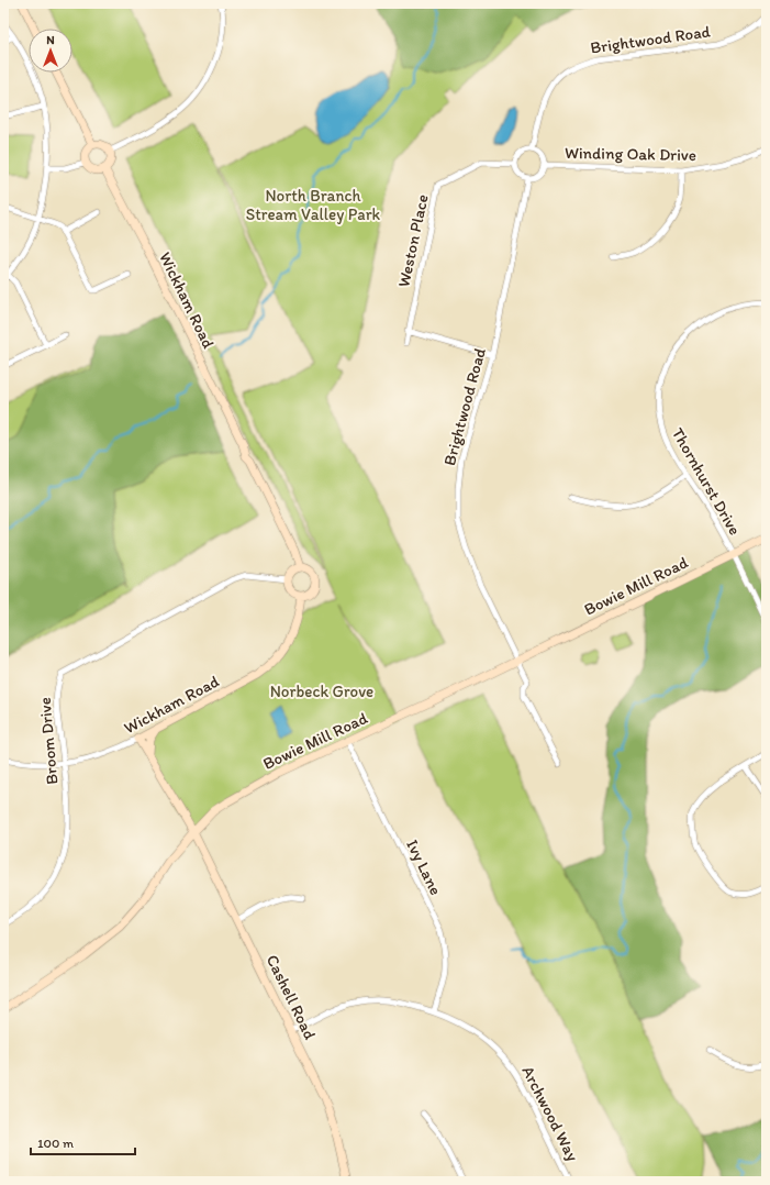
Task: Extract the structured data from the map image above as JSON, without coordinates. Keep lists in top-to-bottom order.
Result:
{
  "streets": {
    "street": [
      "Brightwood Road",
      "Winding Oak Drive",
      "Weston Place",
      "Wickham Road",
      "Thornhurst Drive",
      "Bowie Mill Road",
      "Broom Drive",
      "Ivy Lane",
      "Cashell Road",
      "Archwood Way"
    ]
  },
  "crossings": [
    ["Brightwood Road", "Winding Oak Drive"],
    ["Brightwood Road", "Weston Place"],
    ["Brightwood Road", "Bowie Mill Road"],
    ["Winding Oak Drive", "Weston Place"],
    ["Wickham Road", "Broom Drive"],
    ["Wickham Road", "Cashell Road"],
    ["Thornhurst Drive", "Bowie Mill Road"],
    ["Bowie Mill Road", "Ivy Lane"],
    ["Bowie Mill Road", "Cashell Road"],
    ["Ivy Lane", "Archwood Way"],
    ["Cashell Road", "Archwood Way"]
  ],
  "parks": ["North Branch Stream Valley Park", "Norbeck Grove"],
  "scale_bar": "100 m",
  "north": "top"
}
